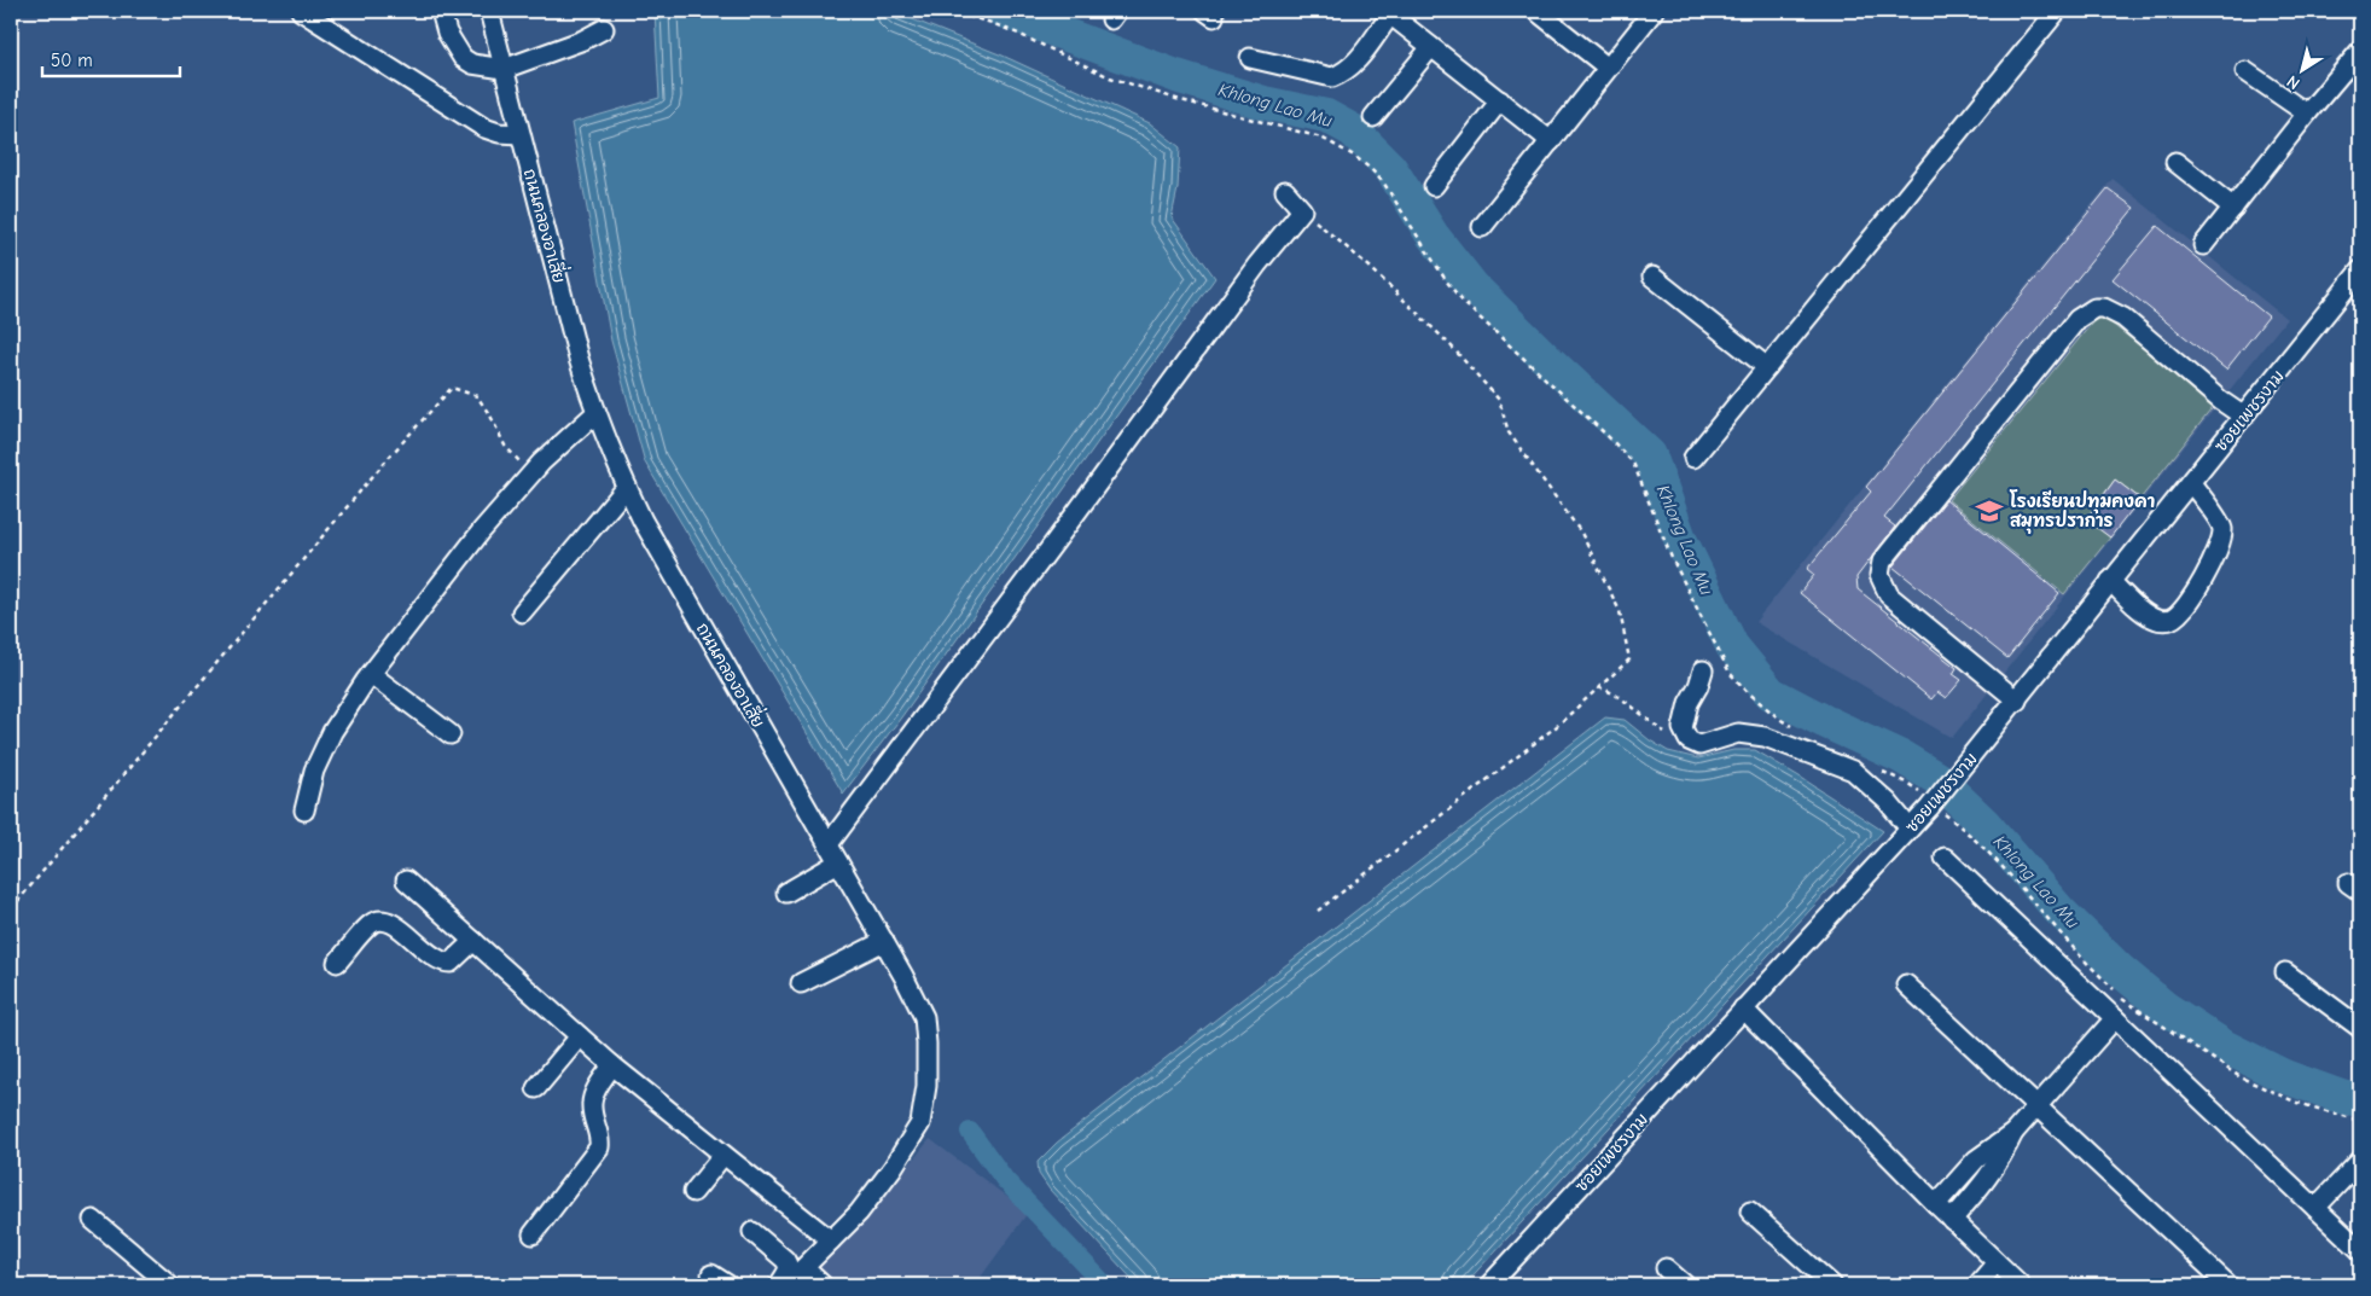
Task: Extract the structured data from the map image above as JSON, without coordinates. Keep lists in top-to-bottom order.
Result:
{
  "streets": {
    "street": ["ถนนคลองอาเสี่ย", "ซอยเพชรงาม"]
  },
  "water": ["Khlong Lao Mu"],
  "places": {
    "school or university": ["โรงเรียนปทุมคงคา สมุทรปราการ"]
  },
  "scale_bar": "50 m",
  "north": "bottom left"
}
